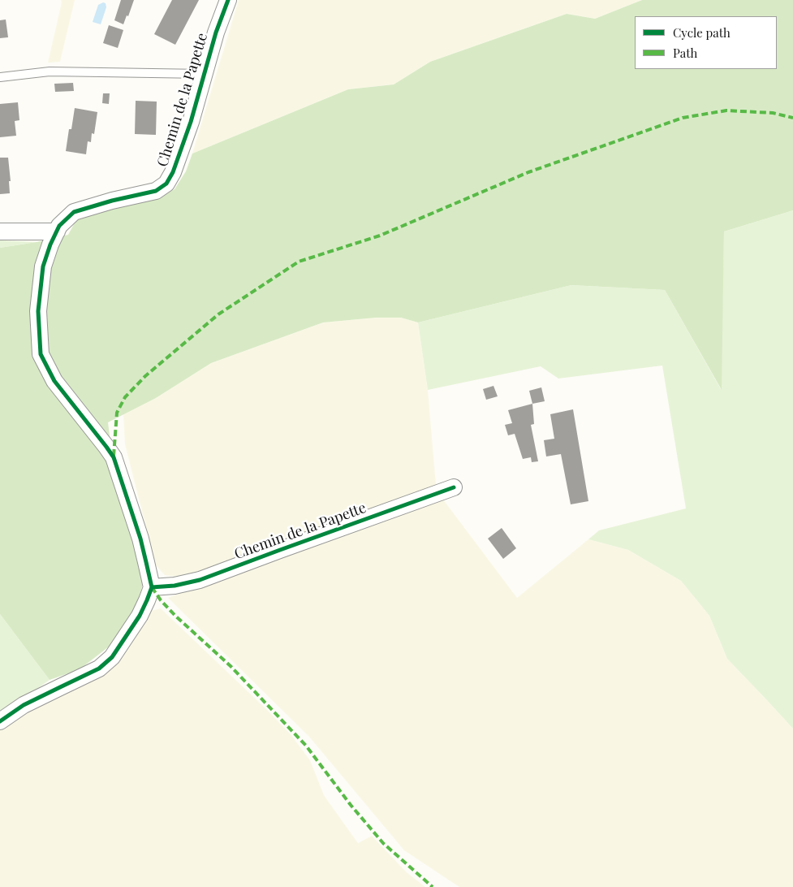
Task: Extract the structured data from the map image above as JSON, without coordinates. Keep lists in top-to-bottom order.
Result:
{
  "streets": {
    "street": ["Chemin de la Papette"]
  },
  "legend": ["Cycle path", "Path"]
}
